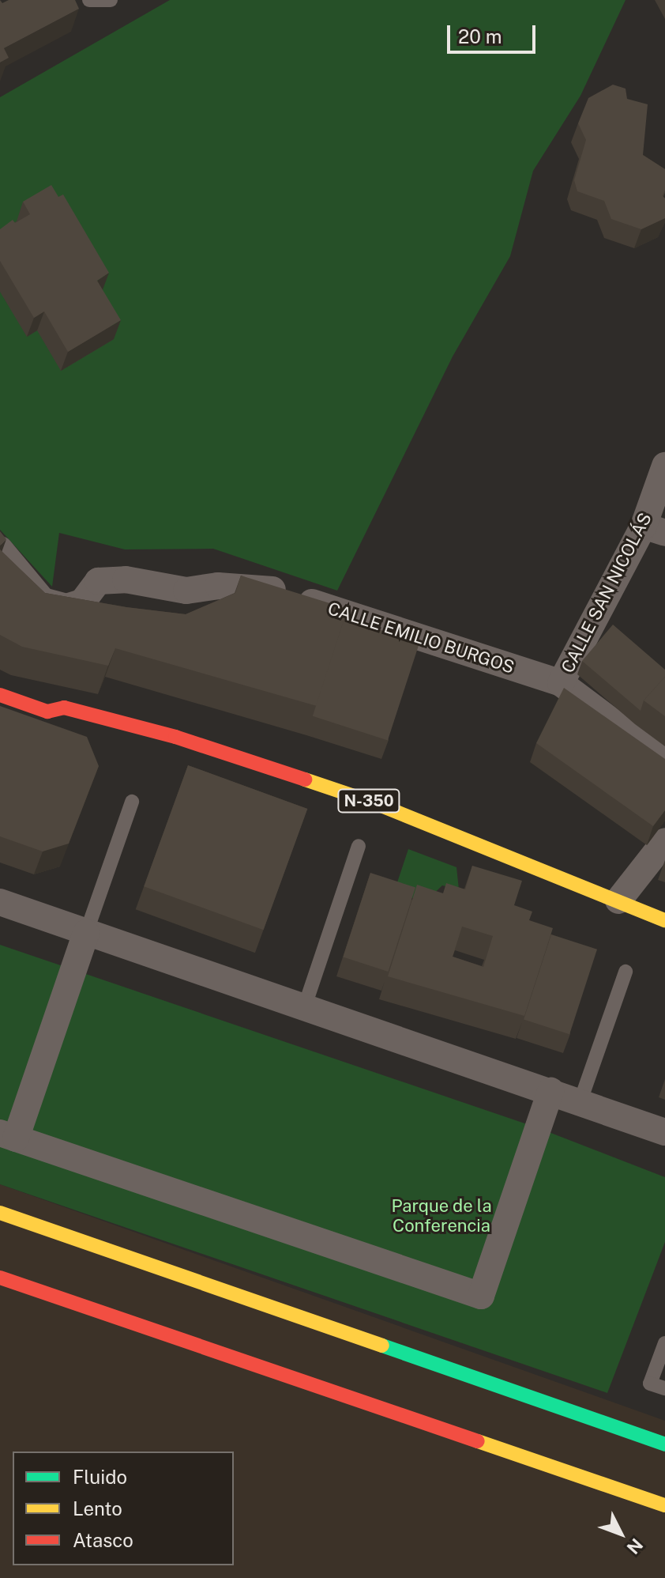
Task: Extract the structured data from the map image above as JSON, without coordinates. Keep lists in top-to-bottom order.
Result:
{
  "streets": {
    "main road": ["N-350"],
    "street": ["CALLE SAN NICOLÁS", "CALLE EMILIO BURGOS"]
  },
  "crossings": [
    ["CALLE SAN NICOLÁS", "CALLE EMILIO BURGOS"]
  ],
  "parks": ["Parque de la Conferencia"],
  "legend": ["Fluido", "Lento", "Atasco"],
  "scale_bar": "20 m",
  "north": "bottom right"
}
